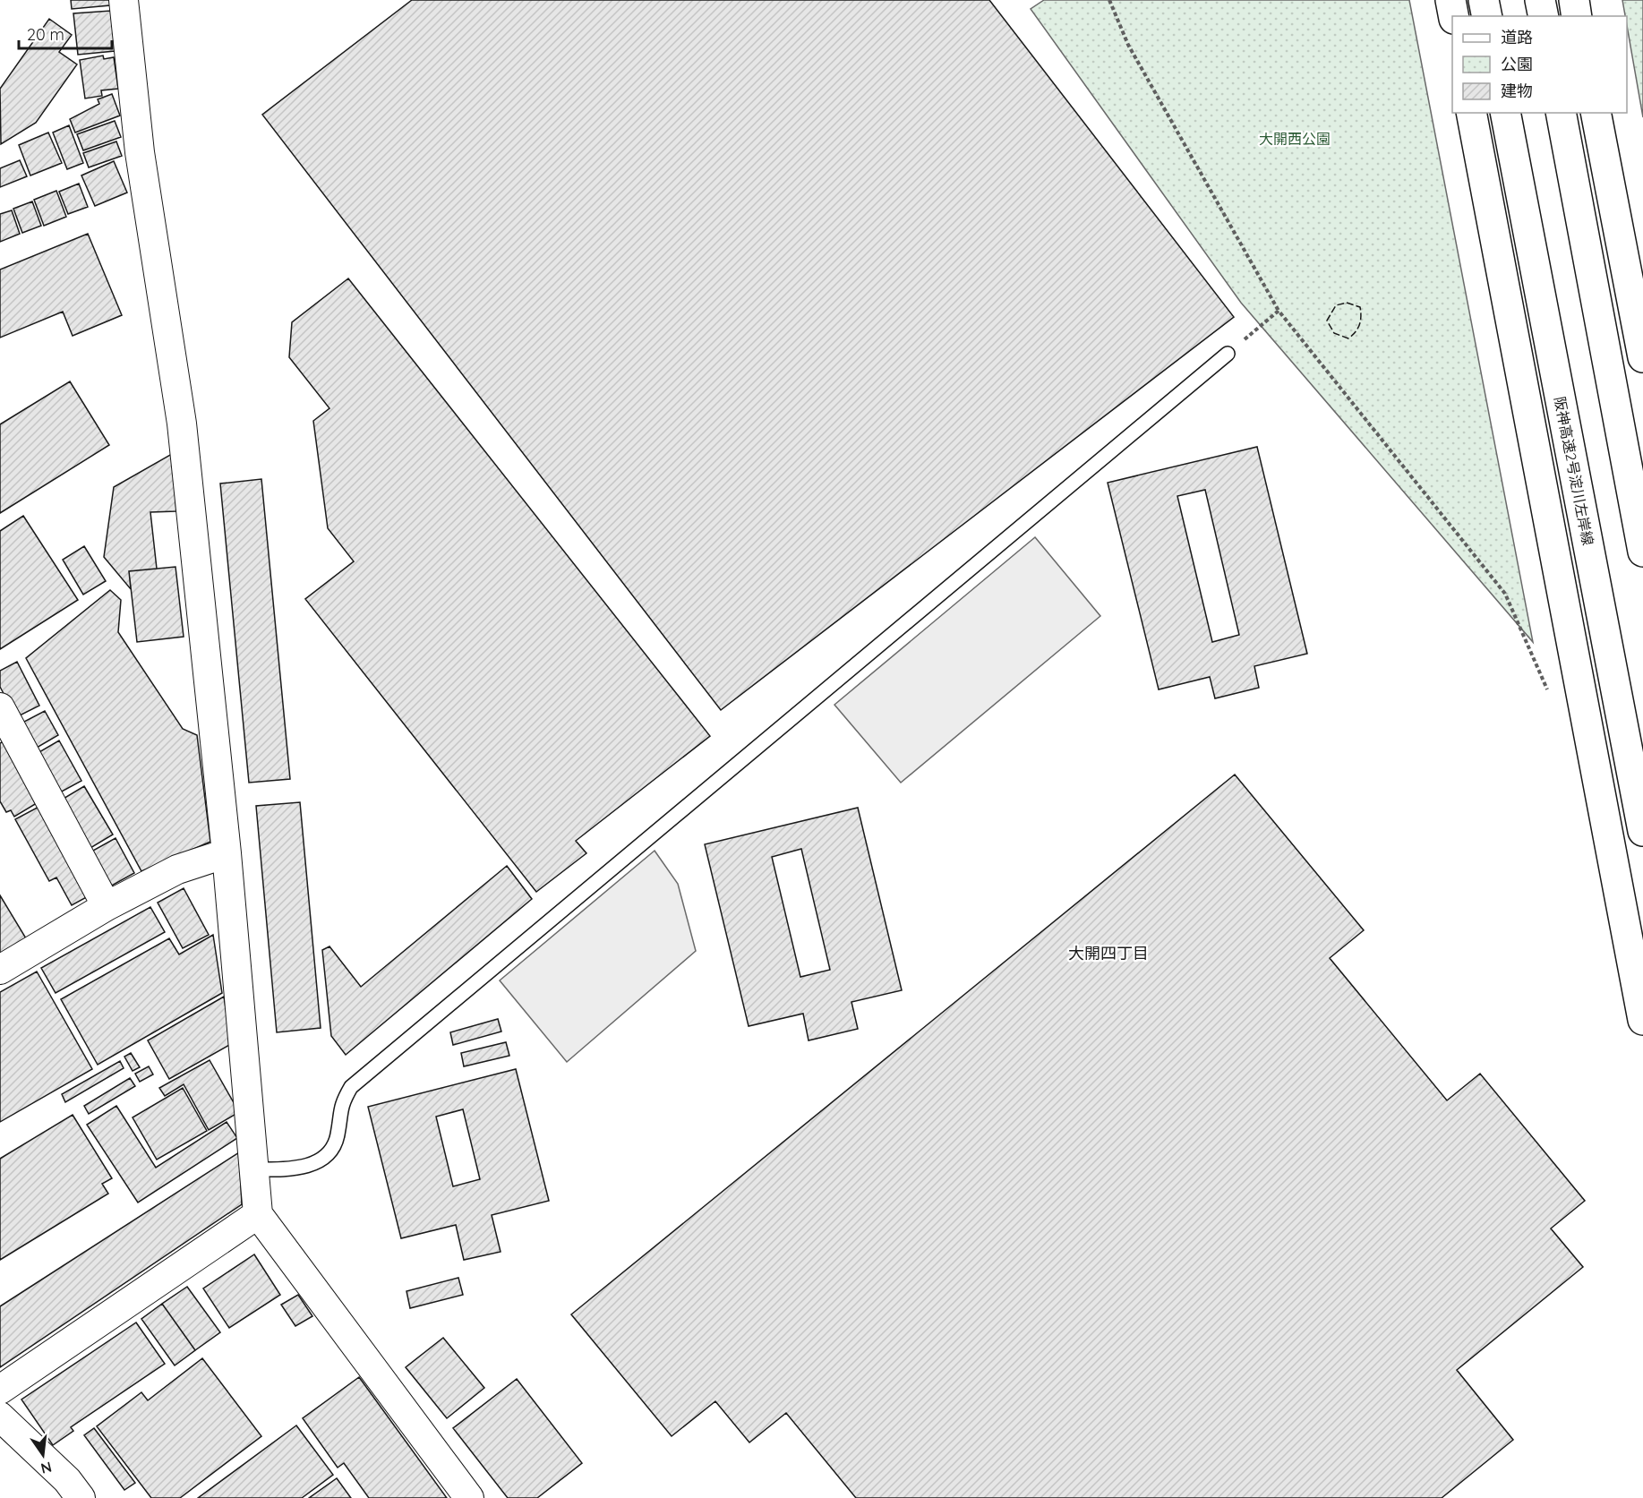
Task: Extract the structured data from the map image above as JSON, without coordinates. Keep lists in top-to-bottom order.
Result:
{
  "streets": {
    "main road": ["阪神高速2号淀川左岸線"]
  },
  "districts": ["大開四丁目"],
  "parks": ["大開西公園"],
  "legend": ["道路", "公園", "建物"],
  "scale_bar": "20 m",
  "north": "bottom"
}
